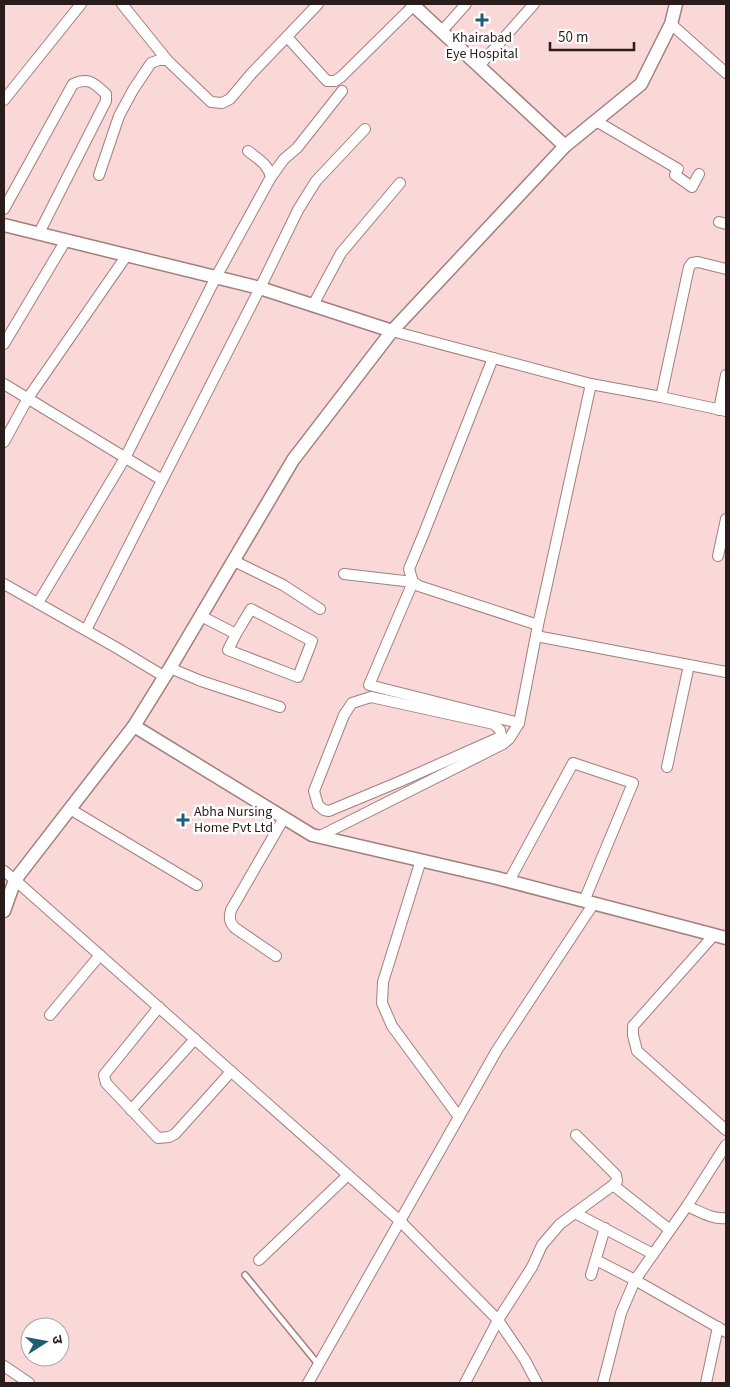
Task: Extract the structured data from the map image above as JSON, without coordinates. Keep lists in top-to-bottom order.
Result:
{
  "places": {
    "health": ["Khairabad Eye Hospital", "Abha Nursing Home Pvt Ltd"]
  },
  "scale_bar": "50 m",
  "north": "right"
}
